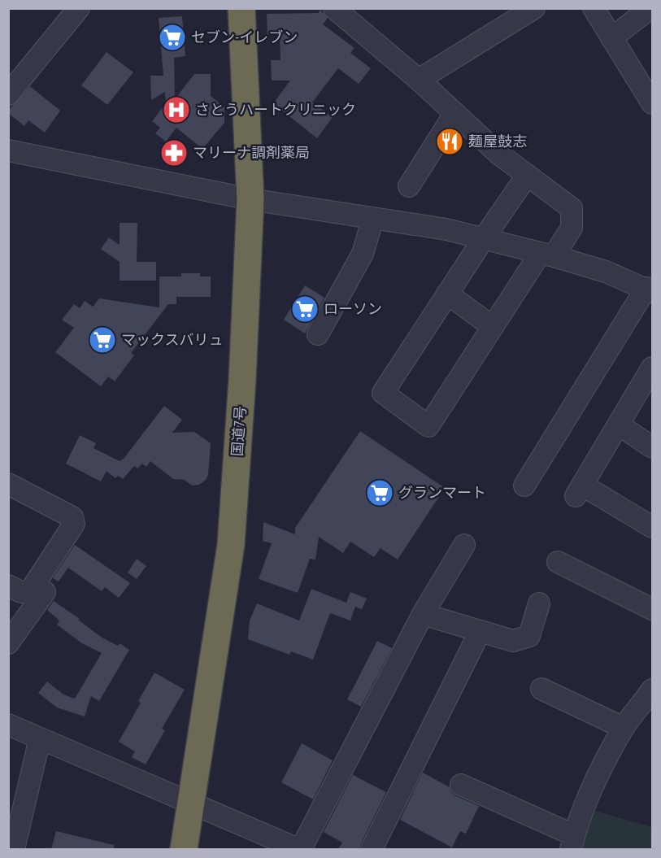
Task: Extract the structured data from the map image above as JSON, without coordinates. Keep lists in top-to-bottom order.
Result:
{
  "streets": {
    "highway": ["国道7号"]
  },
  "places": {
    "supermarket": [
      "セブン-イレブン",
      "ローソン",
      "マックスバリュ",
      "グランマート"
    ],
    "hospital": ["さとうハートクリニック"],
    "restaurant": ["麺屋鼓志"],
    "pharmacy": ["マリーナ調剤薬局"]
  }
}
